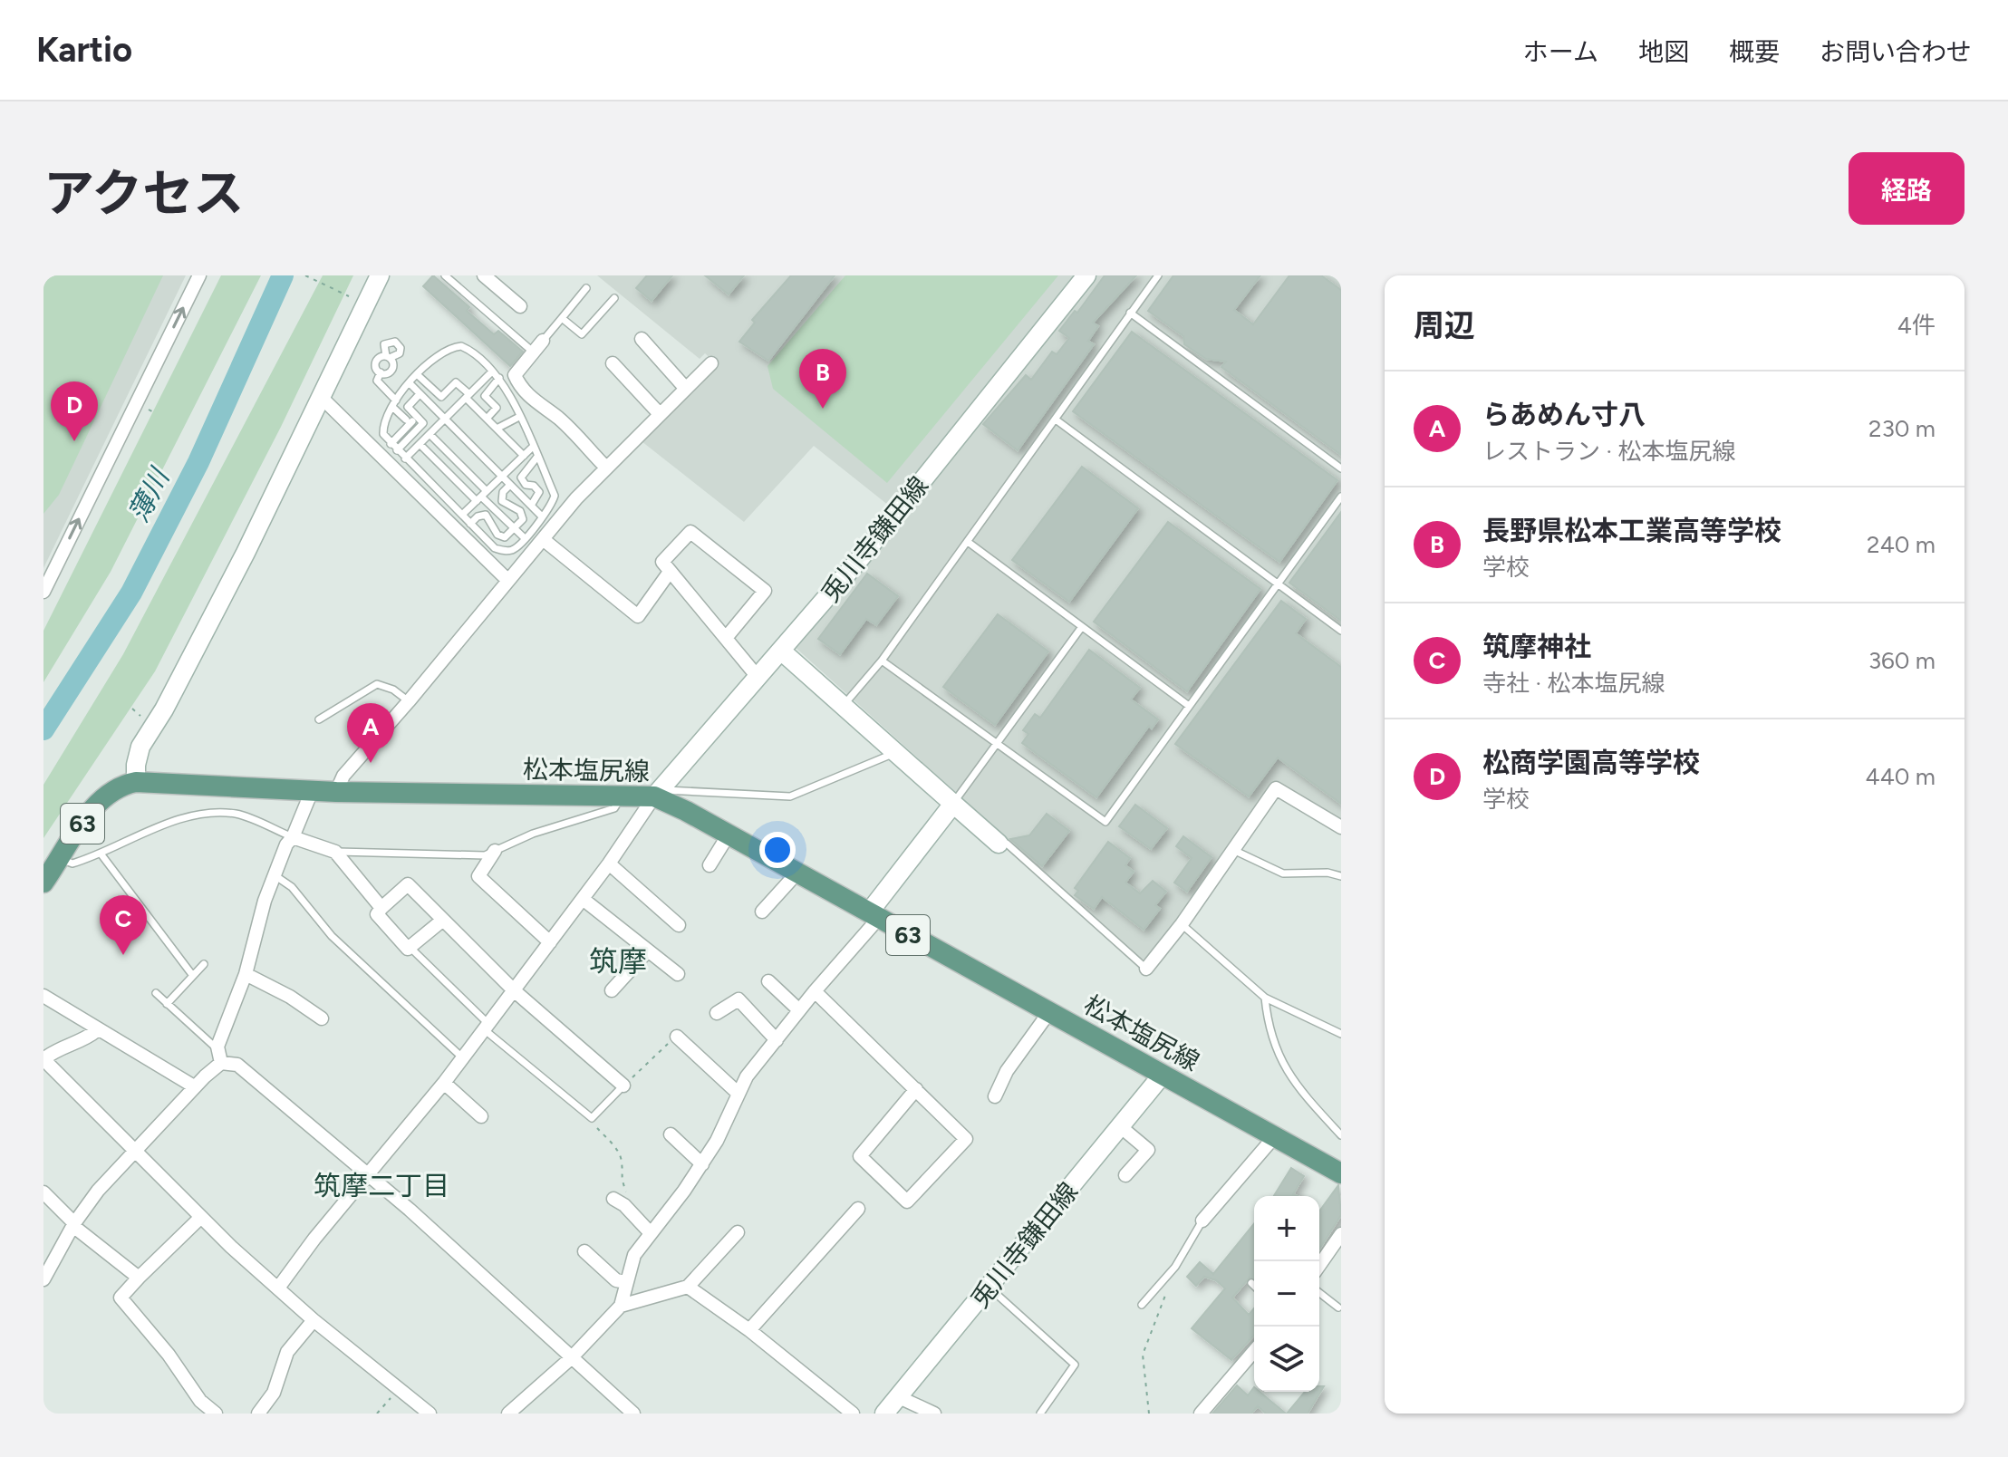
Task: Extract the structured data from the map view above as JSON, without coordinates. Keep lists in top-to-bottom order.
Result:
{
  "streets": {
    "main road": ["兎川寺鎌田線", "松本塩尻線", "63"]
  },
  "crossings": [
    ["兎川寺鎌田線", "松本塩尻線"]
  ],
  "districts": ["筑摩", "筑摩二丁目"],
  "water": ["薄川"],
  "page": {
    "header": "Kartio",
    "nav": [
      "ホーム",
      "地図",
      "概要",
      "お問い合わせ"
    ],
    "title": "アクセス",
    "buttons": "経路",
    "heading": ["周辺", "4件"],
    "pins": [
      "B",
      "D",
      "A",
      "C"
    ],
    "list": [
      {
        "mark": "A",
        "name": "らあめん寸八",
        "note": "レストラン · 松本塩尻線",
        "value": "230 m"
      },
      {
        "mark": "B",
        "name": "長野県松本工業高等学校",
        "note": "学校",
        "value": "240 m"
      },
      {
        "mark": "C",
        "name": "筑摩神社",
        "note": "寺社 · 松本塩尻線",
        "value": "360 m"
      },
      {
        "mark": "D",
        "name": "松商学園高等学校",
        "note": "学校",
        "value": "440 m"
      }
    ],
    "map_buttons": ["+", "−"]
  }
}
